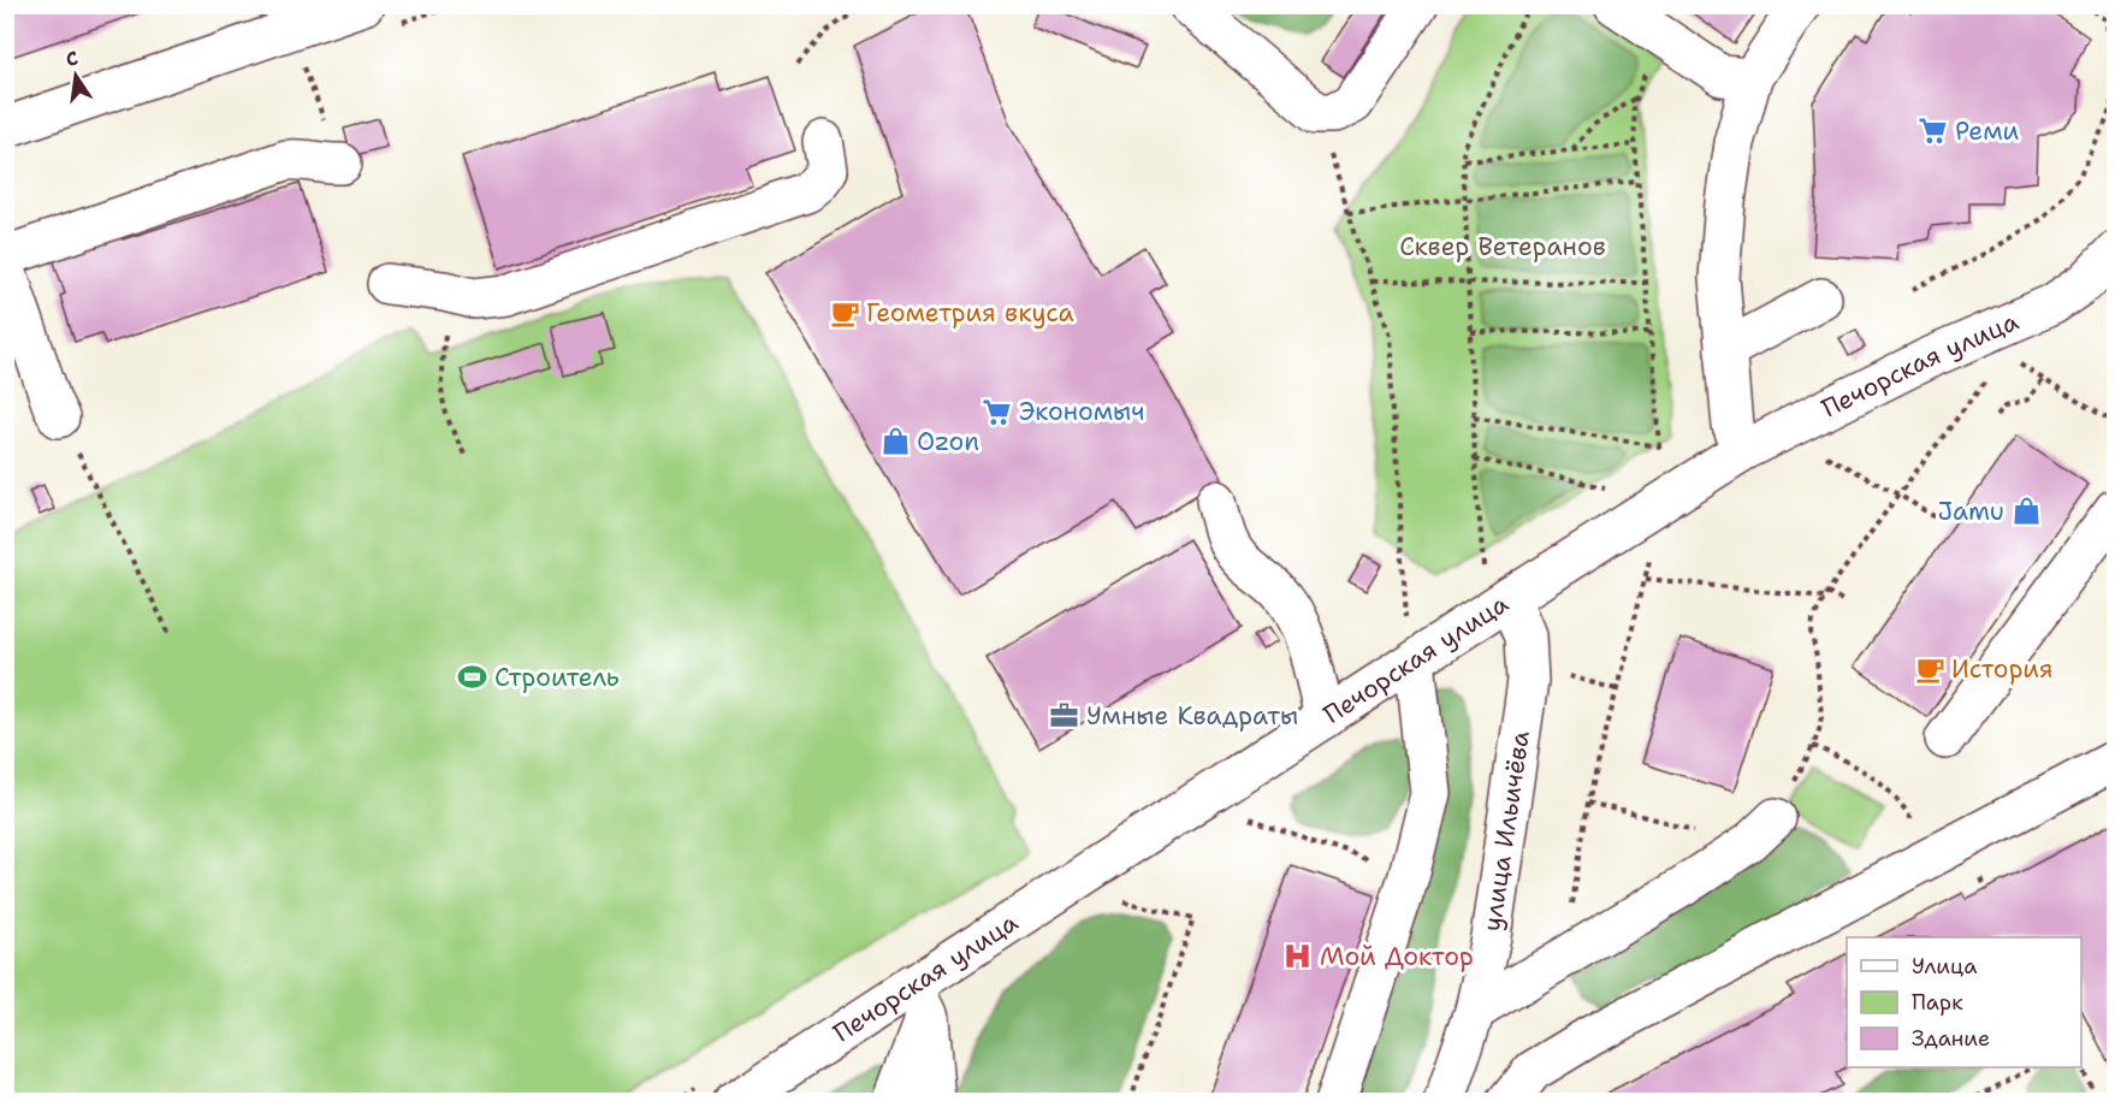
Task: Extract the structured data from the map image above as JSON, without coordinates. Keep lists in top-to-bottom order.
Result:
{
  "streets": {
    "main road": ["Печорская улица", "улица Ильичёва"]
  },
  "crossings": [
    ["Печорская улица", "улица Ильичёва"]
  ],
  "parks": ["Сквер Ветеранов"],
  "places": {
    "supermarket": ["Реми", "Экономыч"],
    "cafe": ["Геометрия вкуса", "История"],
    "shop": ["Ozon", "Jamu"],
    "sports": ["Строитель"],
    "office": ["Умные Квадраты"],
    "hospital": ["Мой Доктор"]
  },
  "legend": ["Улица", "Парк", "Здание"],
  "north": "top"
}
